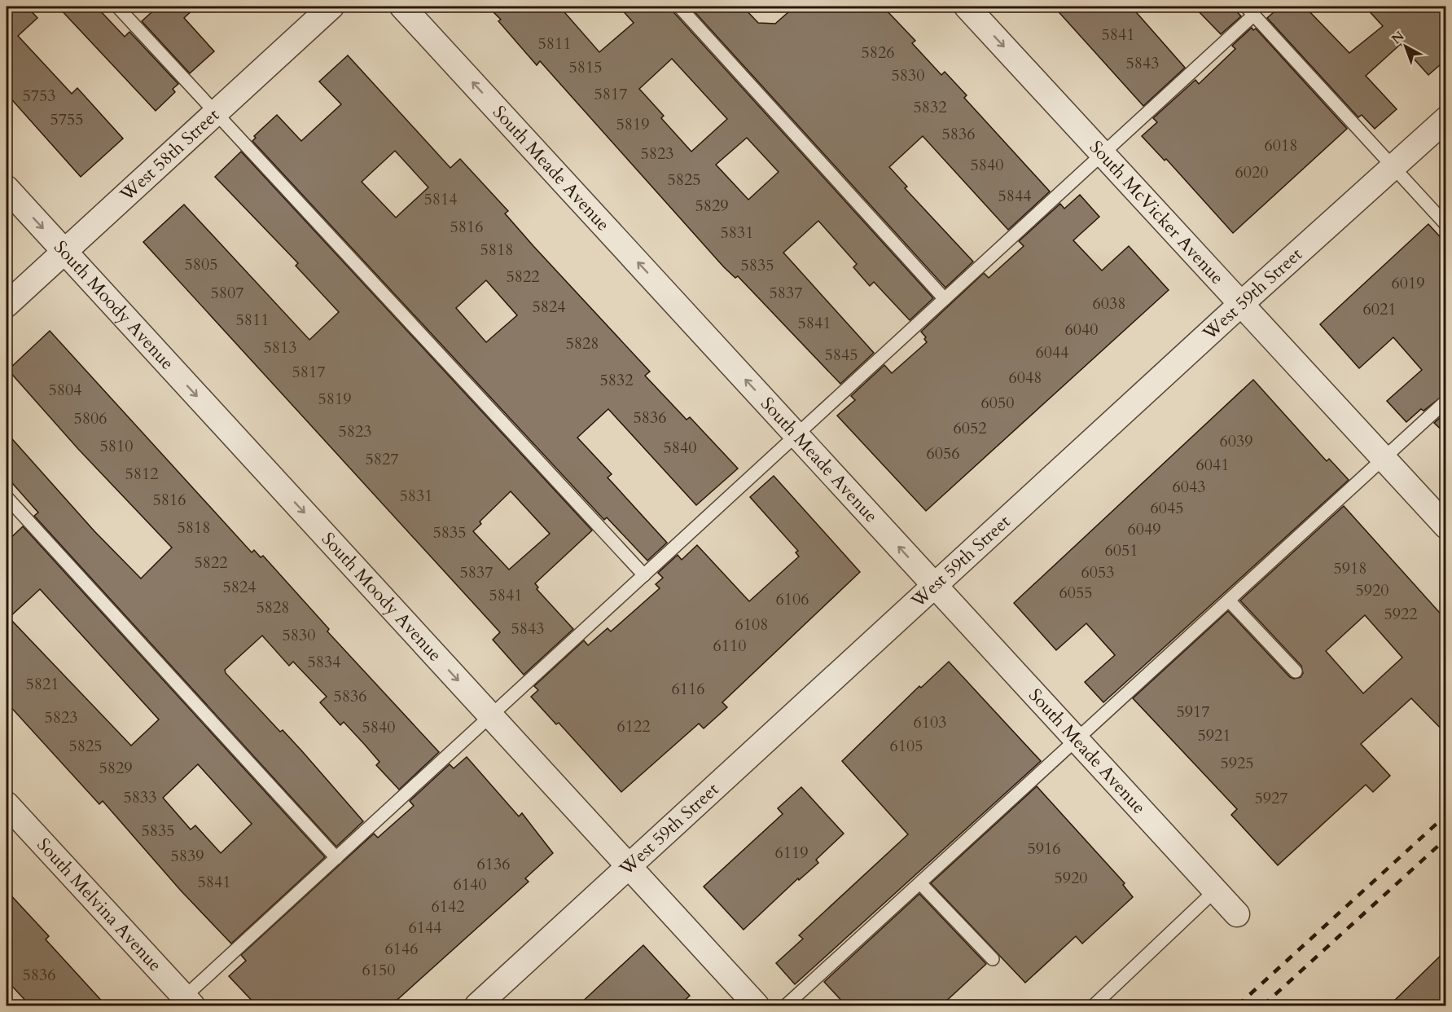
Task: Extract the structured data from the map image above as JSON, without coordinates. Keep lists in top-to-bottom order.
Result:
{
  "streets": {
    "street": [
      "West 58th Street",
      "South Meade Avenue",
      "South McVicker Avenue",
      "West 59th Street",
      "South Moody Avenue",
      "South Melvina Avenue"
    ]
  },
  "crossings": [
    ["West 58th Street", "South Moody Avenue"],
    ["South Meade Avenue", "West 59th Street"],
    ["South McVicker Avenue", "West 59th Street"],
    ["West 59th Street", "South Moody Avenue"]
  ],
  "one_way": ["South Meade Avenue", "South Moody Avenue"],
  "house_numbers": [
    "5841",
    "5811",
    "5826",
    "5843",
    "5815",
    "5830",
    "5817",
    "5753",
    "5832",
    "5755",
    "5819",
    "5836",
    "6018",
    "5823",
    "5840",
    "6020",
    "5825",
    "5844",
    "5814",
    "5829",
    "5816",
    "5831",
    "5818",
    "5805",
    "5835",
    "5822",
    "6019",
    "5807",
    "5837",
    "6038",
    "5824",
    "6021",
    "5811",
    "5841",
    "6040",
    "5828",
    "5813",
    "6044",
    "5845",
    "5817",
    "6048",
    "5832",
    "5804",
    "5819",
    "6050",
    "5836",
    "5806",
    "6052",
    "5823",
    "6039",
    "5810",
    "5840",
    "6056",
    "5827",
    "6041",
    "5812",
    "6043",
    "5831",
    "5816",
    "6045",
    "5818",
    "6049",
    "5835",
    "6051",
    "5822",
    "5918",
    "5837",
    "6053",
    "5824",
    "5920",
    "6055",
    "5841",
    "6106",
    "5828",
    "5922",
    "6108",
    "5843",
    "5830",
    "6110",
    "5834",
    "5821",
    "6116",
    "5836",
    "5917",
    "5823",
    "6103",
    "6122",
    "5840",
    "5921",
    "5825",
    "6105",
    "5925",
    "5829",
    "5833",
    "5927",
    "5835",
    "5916",
    "6119",
    "5839",
    "6136",
    "5920",
    "5841",
    "6140",
    "6142",
    "6144",
    "6146",
    "6150",
    "5836"
  ],
  "north": "top left"
}
